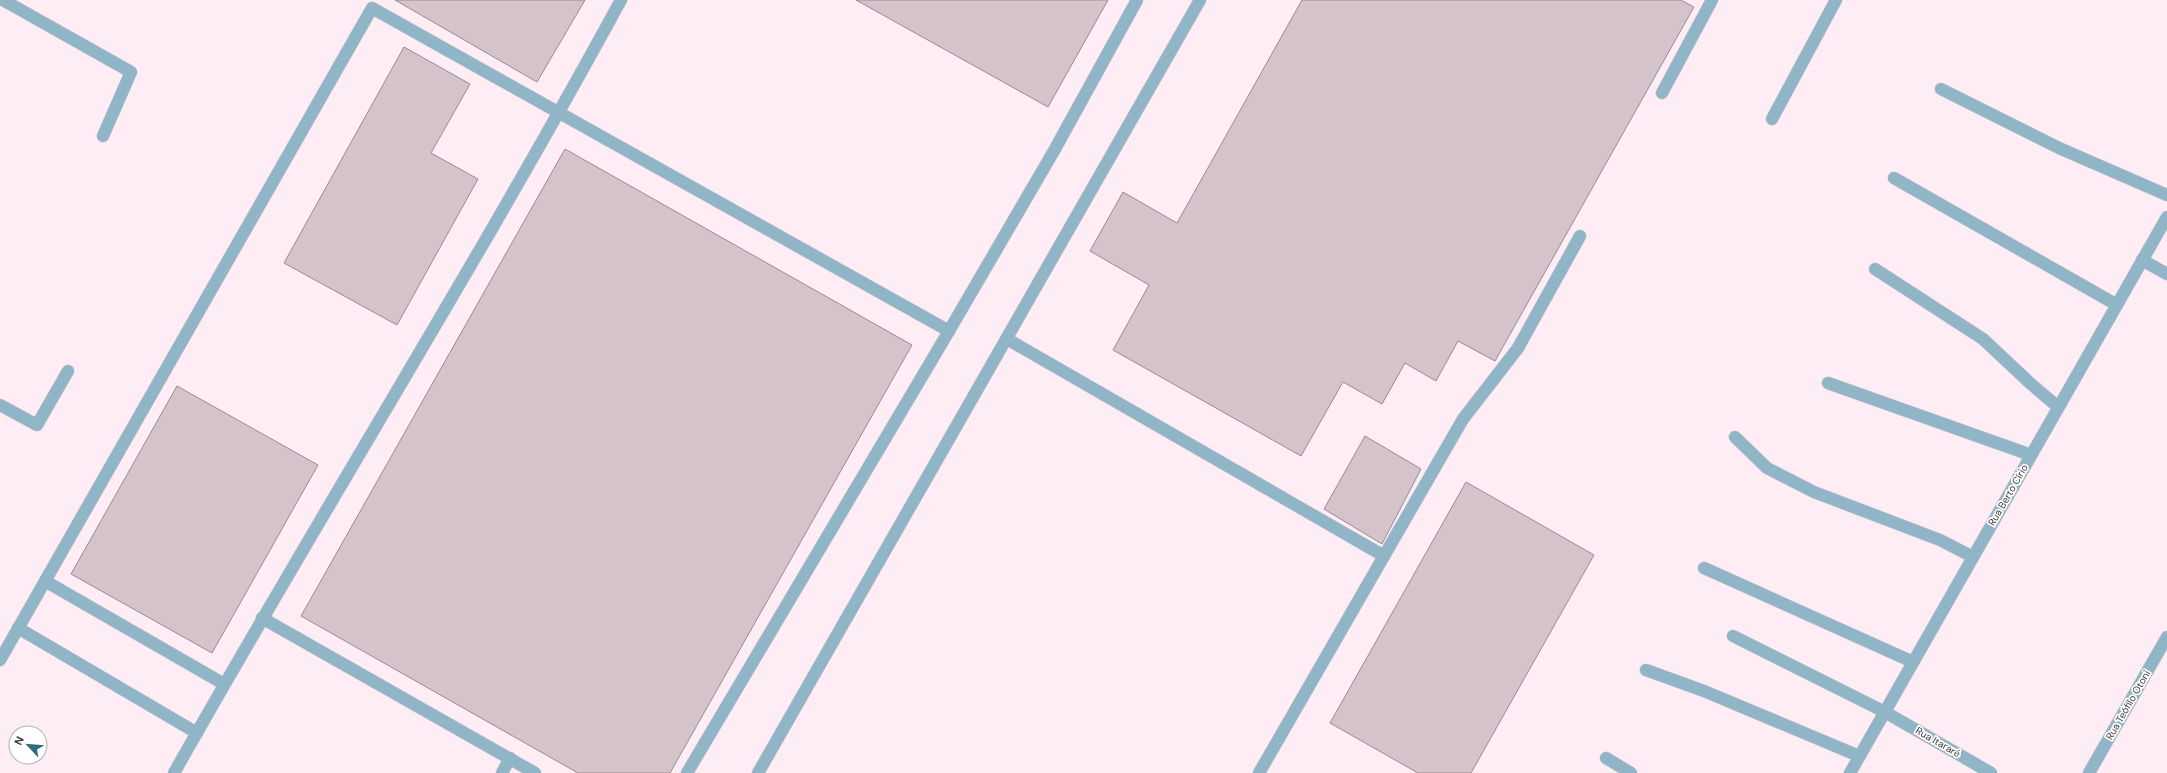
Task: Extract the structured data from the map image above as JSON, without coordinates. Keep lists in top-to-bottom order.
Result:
{
  "streets": {
    "street": ["Rua Berto Círio", "Rua Teófilo Otoni", "Rua Itararé"]
  },
  "crossings": [
    ["Rua Berto Círio", "Rua Itararé"]
  ],
  "north": "top left"
}
